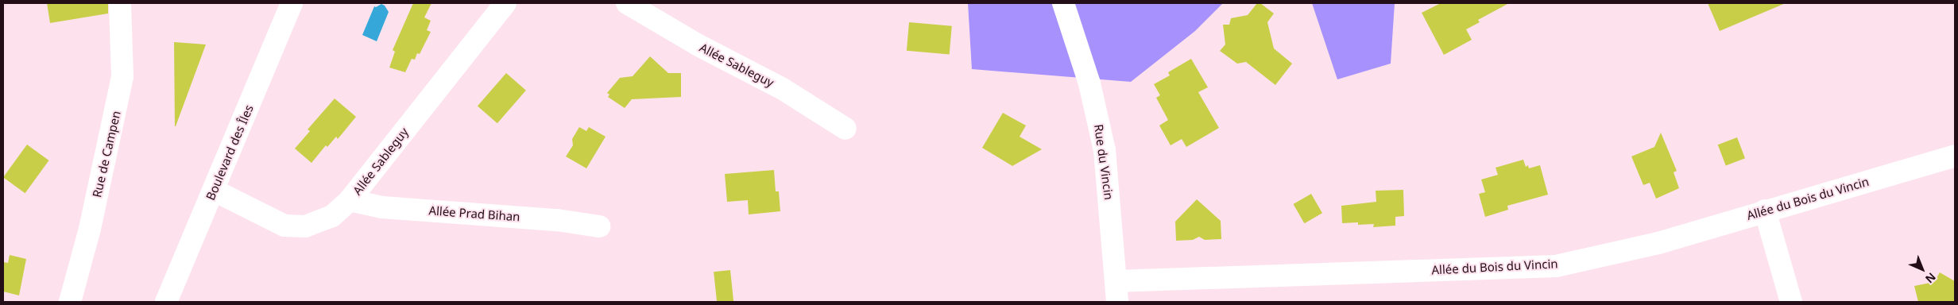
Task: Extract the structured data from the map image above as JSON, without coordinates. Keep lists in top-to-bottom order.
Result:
{
  "streets": {
    "street": [
      "Allée Sableguy",
      "Boulevard des Îles",
      "Rue de Campen",
      "Rue du Vincin",
      "Allée du Bois du Vincin",
      "Allée Prad Bihan"
    ]
  },
  "crossings": [
    ["Allée Sableguy", "Boulevard des Îles"],
    ["Allée Sableguy", "Allée Prad Bihan"],
    ["Rue du Vincin", "Allée du Bois du Vincin"]
  ],
  "north": "bottom right"
}
